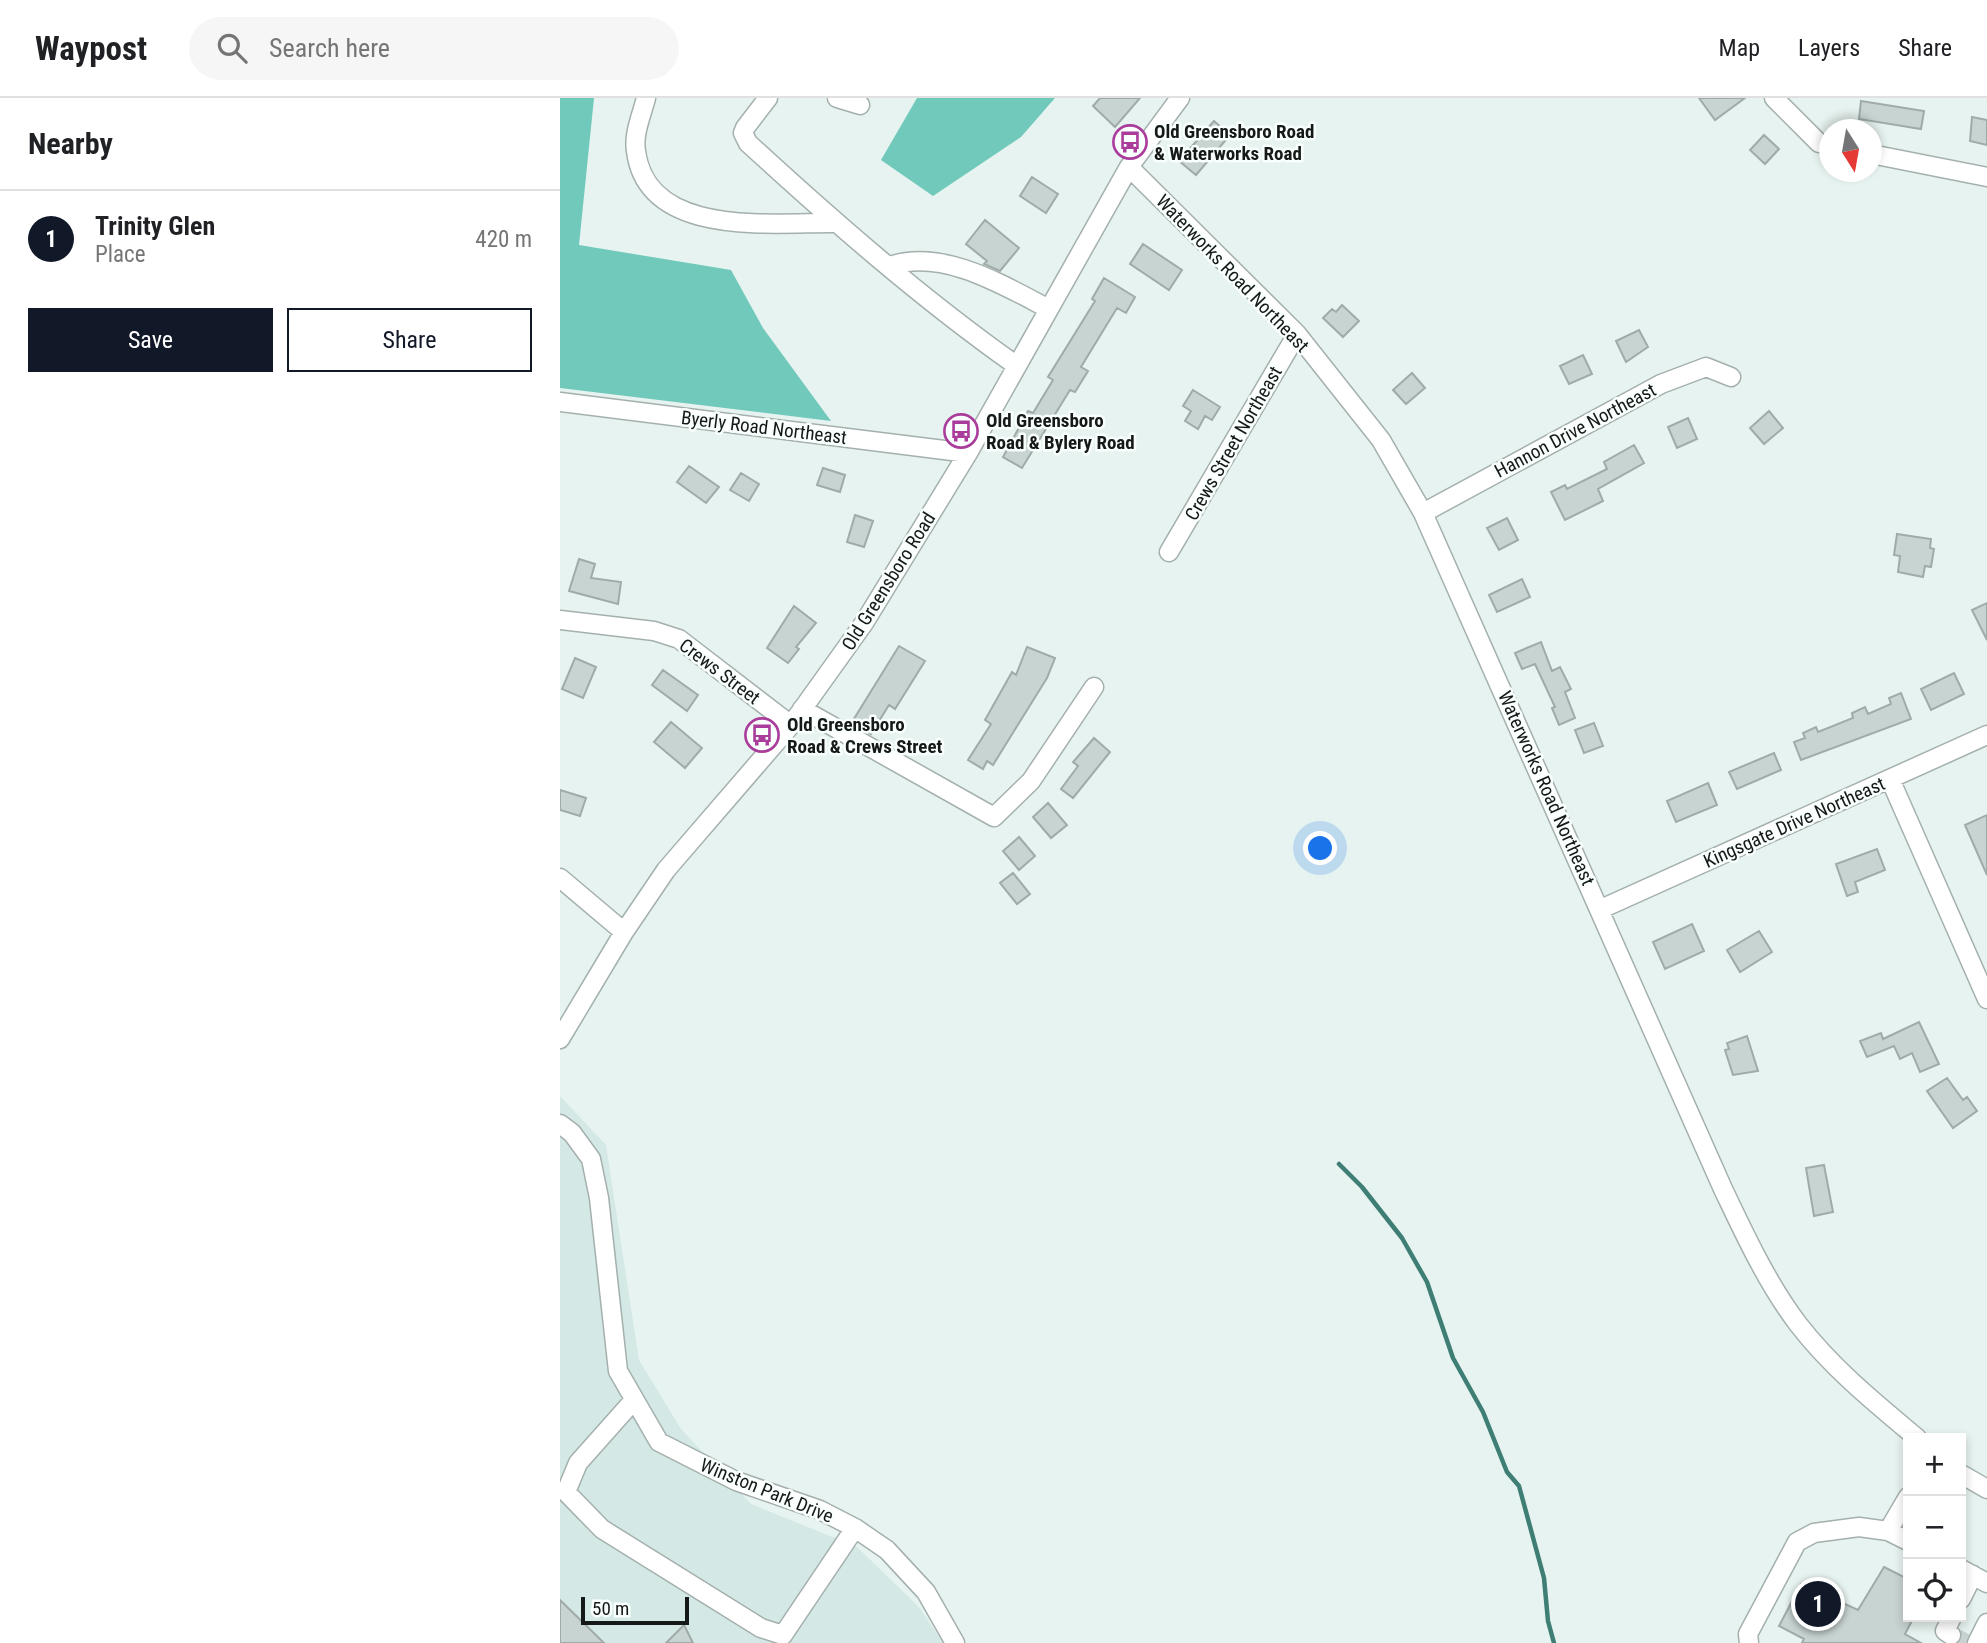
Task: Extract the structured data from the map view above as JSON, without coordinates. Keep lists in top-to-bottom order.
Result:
{
  "streets": {
    "street": [
      "Waterworks Road Northeast",
      "Byerly Road Northeast",
      "Hannon Drive Northeast",
      "Crews Street Northeast",
      "Old Greensboro Road",
      "Crews Street",
      "Kingsgate Drive Northeast",
      "Winston Park Drive"
    ]
  },
  "crossings": [
    ["Waterworks Road Northeast", "Hannon Drive Northeast"],
    ["Waterworks Road Northeast", "Crews Street Northeast"],
    ["Waterworks Road Northeast", "Old Greensboro Road"],
    ["Waterworks Road Northeast", "Kingsgate Drive Northeast"],
    ["Byerly Road Northeast", "Old Greensboro Road"],
    ["Old Greensboro Road", "Crews Street"]
  ],
  "places": {
    "bus stop": ["Old Greensboro Road & Waterworks Road", "Old Greensboro Road & Bylery Road", "Old Greensboro Road & Crews Street"]
  },
  "scale_bar": "50 m",
  "north": "bottom",
  "page": {
    "header": "Waypost",
    "search": "Search here",
    "nav": ["Map", "Layers", "Share"],
    "heading": "Nearby",
    "list": [
      {
        "mark": "1",
        "name": "Trinity Glen",
        "note": "Place",
        "value": "420 m"
      }
    ],
    "buttons": ["Save", "Share"],
    "map_buttons": ["+", "−"],
    "pins": "1",
    "scale": "50 m"
  }
}
